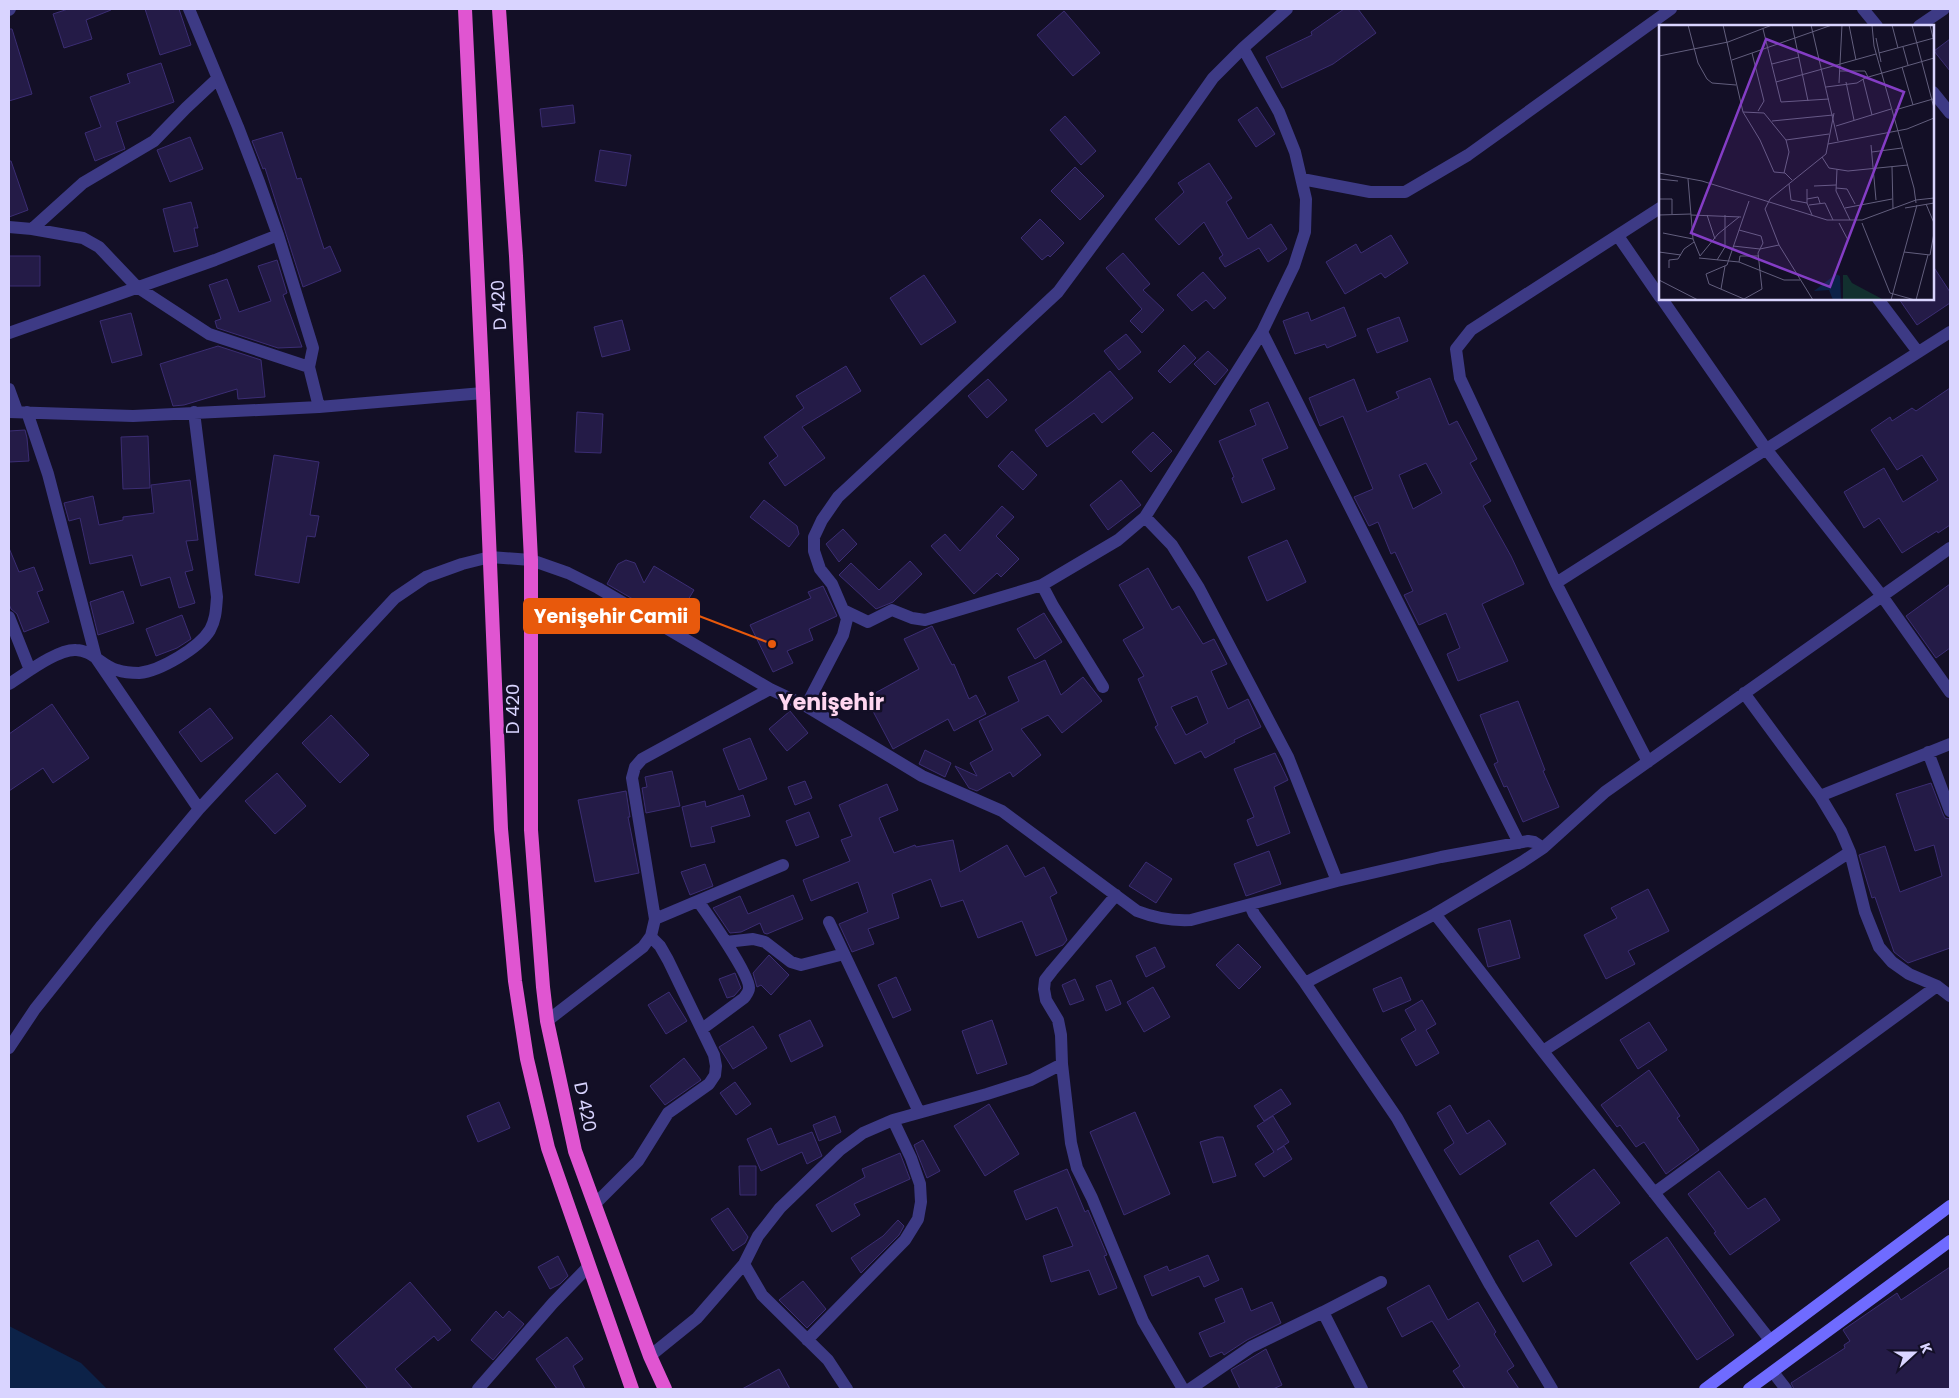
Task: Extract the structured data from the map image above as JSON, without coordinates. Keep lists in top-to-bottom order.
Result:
{
  "streets": {
    "highway": ["D 420"]
  },
  "districts": ["Yenişehir"],
  "places": ["Yenişehir Camii"],
  "north": "right"
}
